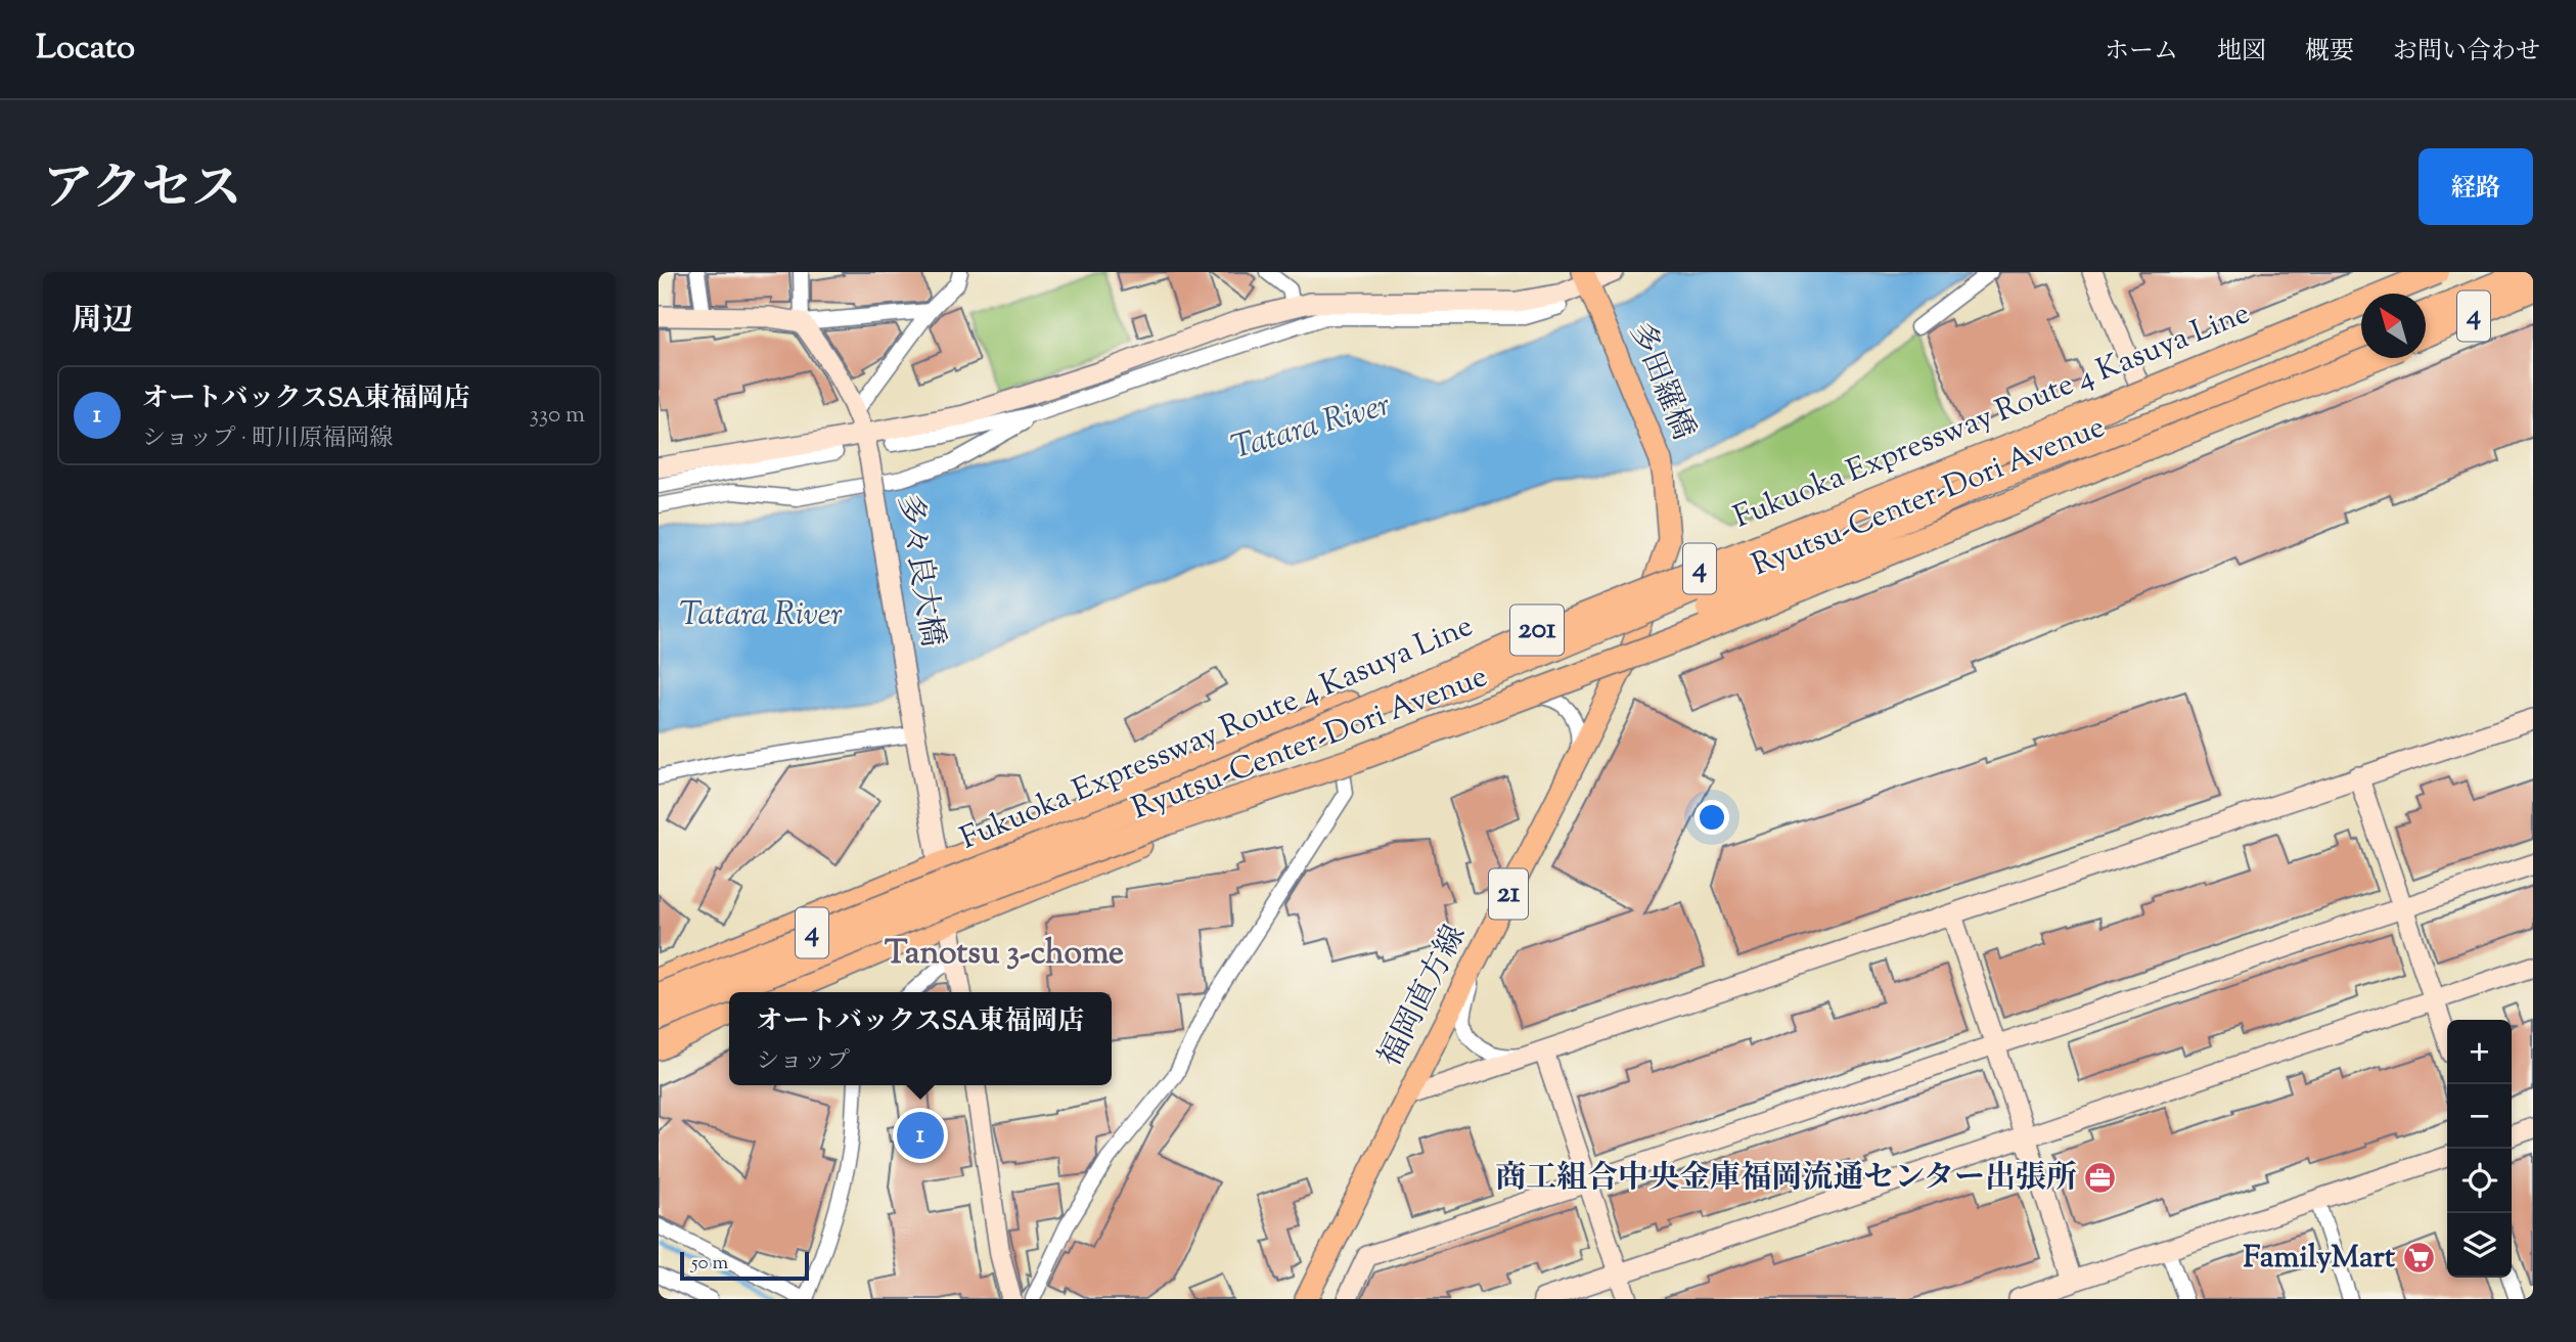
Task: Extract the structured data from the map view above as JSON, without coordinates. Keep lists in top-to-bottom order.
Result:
{
  "streets": {
    "highway": [
      "4",
      "Fukuoka Expressway Route 4 Kasuya Line",
      "Ryutsu-Center-Dori Avenue",
      "201"
    ],
    "main road": ["多田羅橋", "21", "福岡直方線"],
    "street": ["多々良大橋"]
  },
  "crossings": [
    ["多田羅橋", "福岡直方線"],
    ["Ryutsu-Center-Dori Avenue", "多々良大橋"],
    ["Ryutsu-Center-Dori Avenue", "福岡直方線"]
  ],
  "districts": ["Tanotsu 3-chome"],
  "water": ["Tatara River"],
  "places": {
    "office": ["商工組合中央金庫福岡流通センター出張所"],
    "supermarket": ["FamilyMart"]
  },
  "scale_bar": "50 m",
  "north": "top left",
  "page": {
    "header": "Locato",
    "nav": [
      "ホーム",
      "地図",
      "概要",
      "お問い合わせ"
    ],
    "title": "アクセス",
    "buttons": "経路",
    "heading": "周辺",
    "list": [
      {
        "mark": "1",
        "name": "オートバックスSA東福岡店",
        "note": "ショップ · 町川原福岡線",
        "value": "330 m"
      }
    ],
    "popup": ["オートバックスSA東福岡店", "ショップ"],
    "map_buttons": ["+", "−"],
    "pins": "1",
    "scale": "50 m"
  }
}
